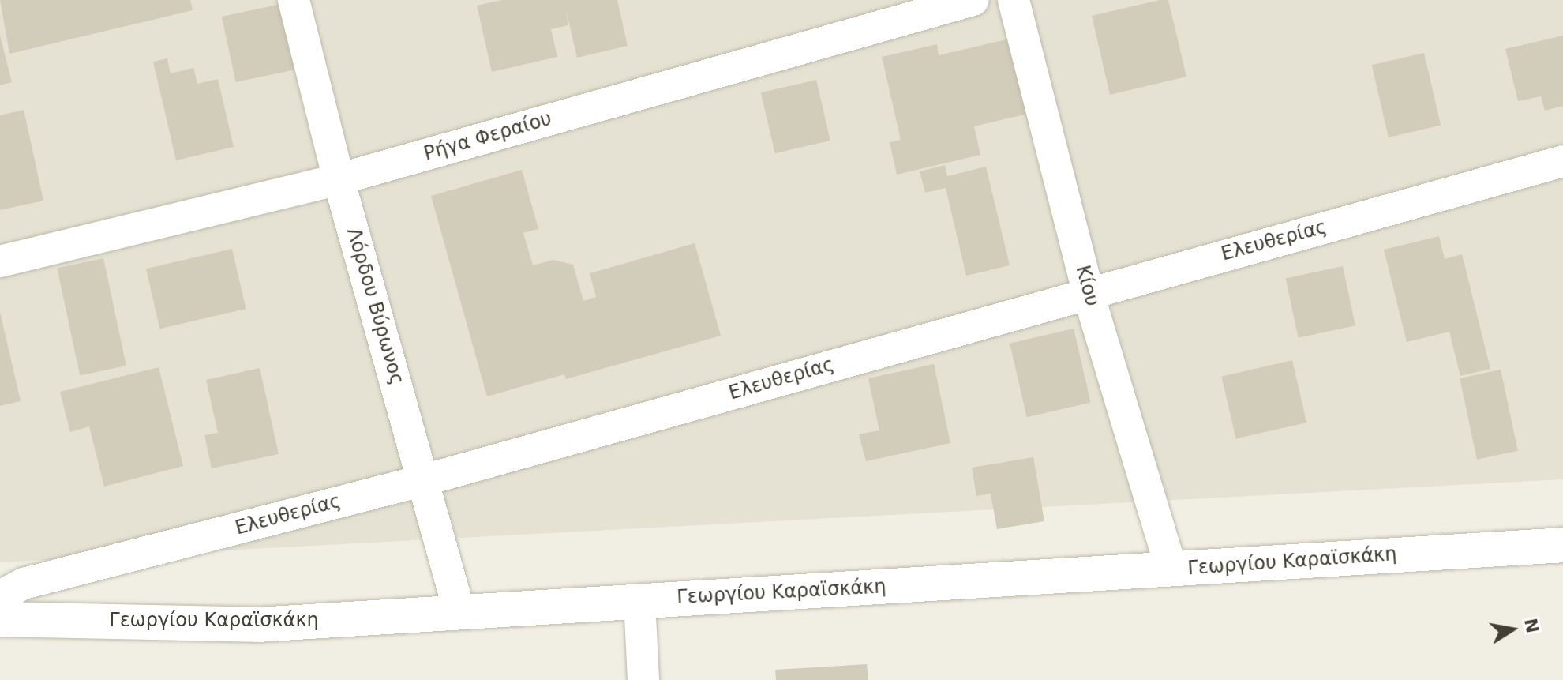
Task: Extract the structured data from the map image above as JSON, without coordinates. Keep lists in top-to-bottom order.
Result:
{
  "streets": {
    "street": [
      "Ρήγα Φεραίου",
      "Ελευθερίας",
      "Κίου",
      "Λόρδου Βύρωνος",
      "Γεωργίου Καραϊσκάκη"
    ]
  },
  "crossings": [
    ["Ρήγα Φεραίου", "Λόρδου Βύρωνος"],
    ["Ελευθερίας", "Κίου"],
    ["Ελευθερίας", "Λόρδου Βύρωνος"],
    ["Κίου", "Γεωργίου Καραϊσκάκη"],
    ["Λόρδου Βύρωνος", "Γεωργίου Καραϊσκάκη"]
  ],
  "north": "right"
}
